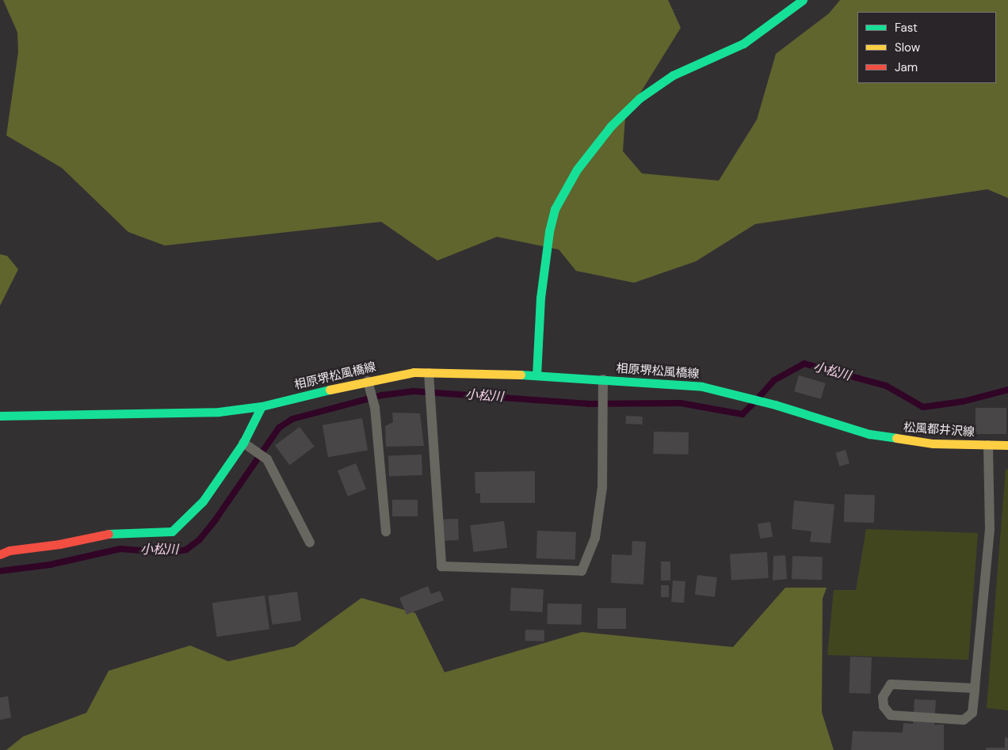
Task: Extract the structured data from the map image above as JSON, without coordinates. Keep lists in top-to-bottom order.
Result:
{
  "streets": {
    "street": ["相原堺松風橋線", "松風都井沢線"]
  },
  "crossings": [
    ["相原堺松風橋線", "松風都井沢線"]
  ],
  "water": ["小松川"],
  "legend": ["Fast", "Slow", "Jam"]
}
